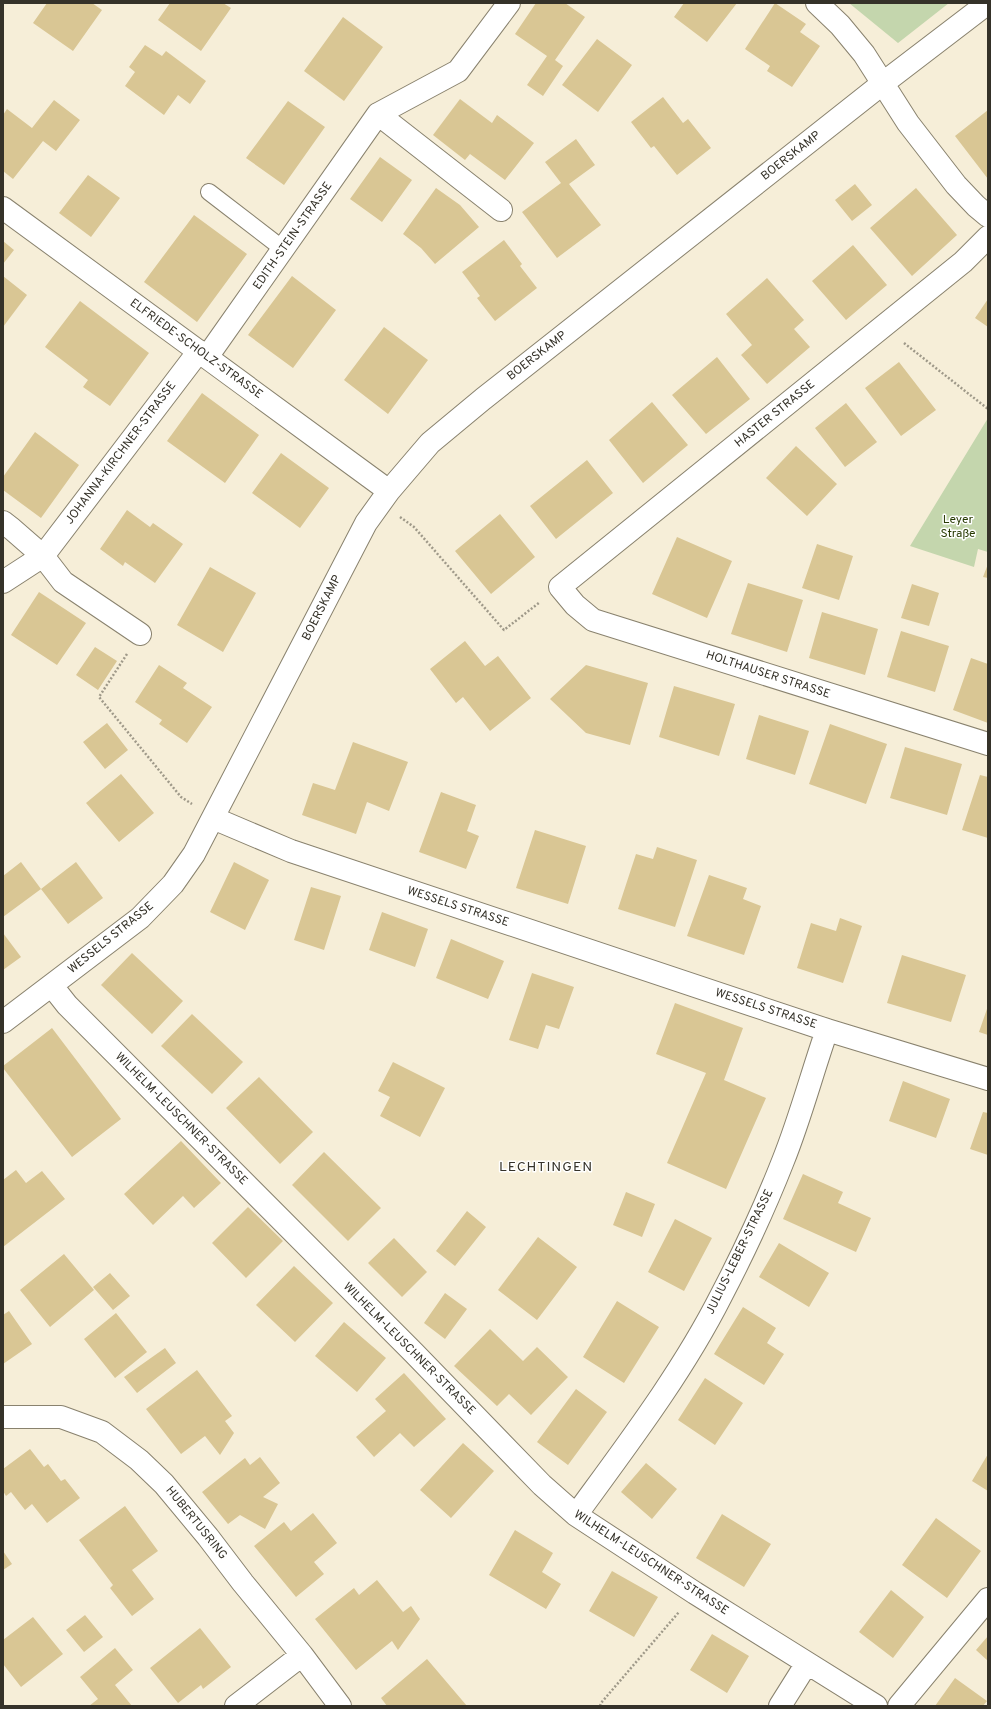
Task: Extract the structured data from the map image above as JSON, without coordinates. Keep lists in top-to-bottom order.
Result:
{
  "streets": {
    "street": [
      "BOERSKAMP",
      "EDITH-STEIN-STRASSE",
      "ELFRIEDE-SCHOLZ-STRASSE",
      "HASTER STRASSE",
      "JOHANNA-KIRCHNER-STRASSE",
      "HOLTHAUSER STRASSE",
      "WESSELS STRASSE",
      "WILHELM-LEUSCHNER-STRASSE",
      "JULIUS-LEBER-STRASSE",
      "HUBERTUSRING"
    ]
  },
  "crossings": [
    ["BOERSKAMP", "ELFRIEDE-SCHOLZ-STRASSE"],
    ["BOERSKAMP", "WESSELS STRASSE"],
    ["EDITH-STEIN-STRASSE", "ELFRIEDE-SCHOLZ-STRASSE"],
    ["EDITH-STEIN-STRASSE", "JOHANNA-KIRCHNER-STRASSE"],
    ["ELFRIEDE-SCHOLZ-STRASSE", "JOHANNA-KIRCHNER-STRASSE"],
    ["HASTER STRASSE", "HOLTHAUSER STRASSE"],
    ["WESSELS STRASSE", "WILHELM-LEUSCHNER-STRASSE"],
    ["WESSELS STRASSE", "JULIUS-LEBER-STRASSE"],
    ["WILHELM-LEUSCHNER-STRASSE", "JULIUS-LEBER-STRASSE"]
  ],
  "districts": ["LECHTINGEN"],
  "parks": ["Leyer Straße"]
}
